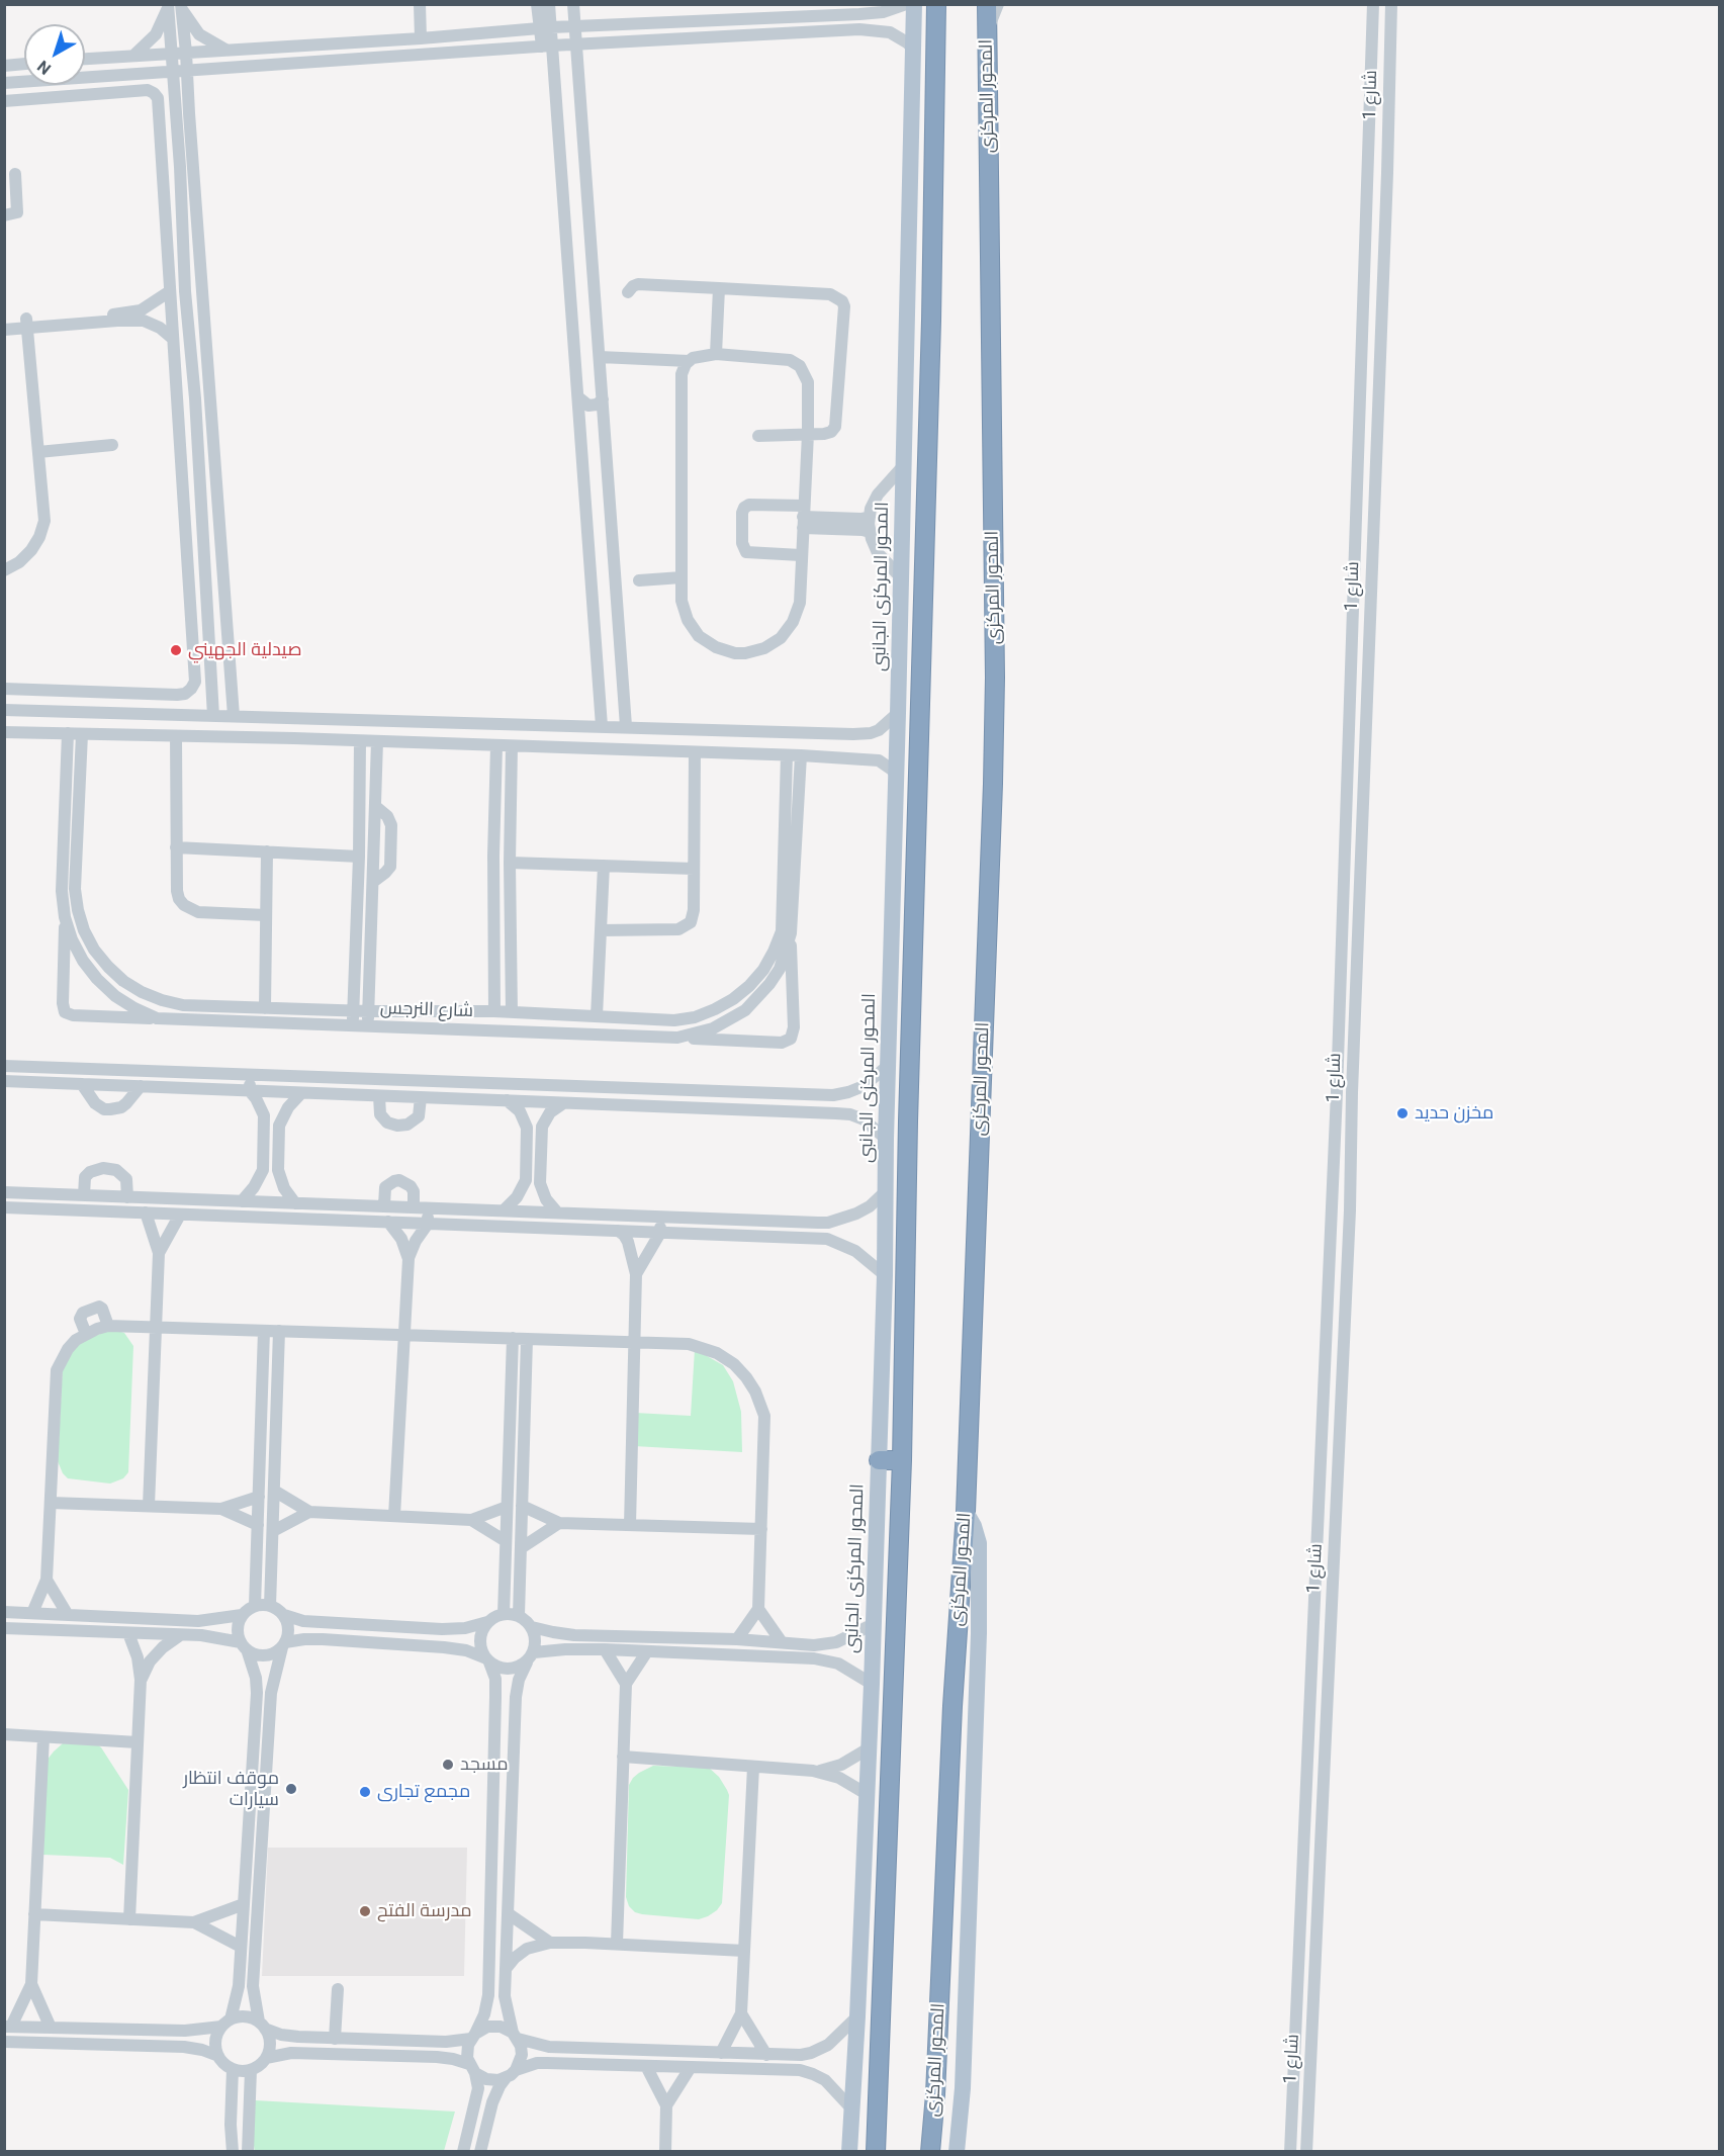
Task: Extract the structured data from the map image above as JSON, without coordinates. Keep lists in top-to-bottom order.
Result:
{
  "streets": {
    "highway": ["المحور المركزى"],
    "main road": ["المحور المركزى الجانبى"],
    "street": ["شارع 1", "شارع النرجس"]
  },
  "places": [
    "صيدلية الجهيني",
    "مخزن حديد",
    "مسجد",
    "موقف انتظار سيارات",
    "مجمع تجارى",
    "مدرسة الفتح"
  ],
  "north": "bottom left"
}
